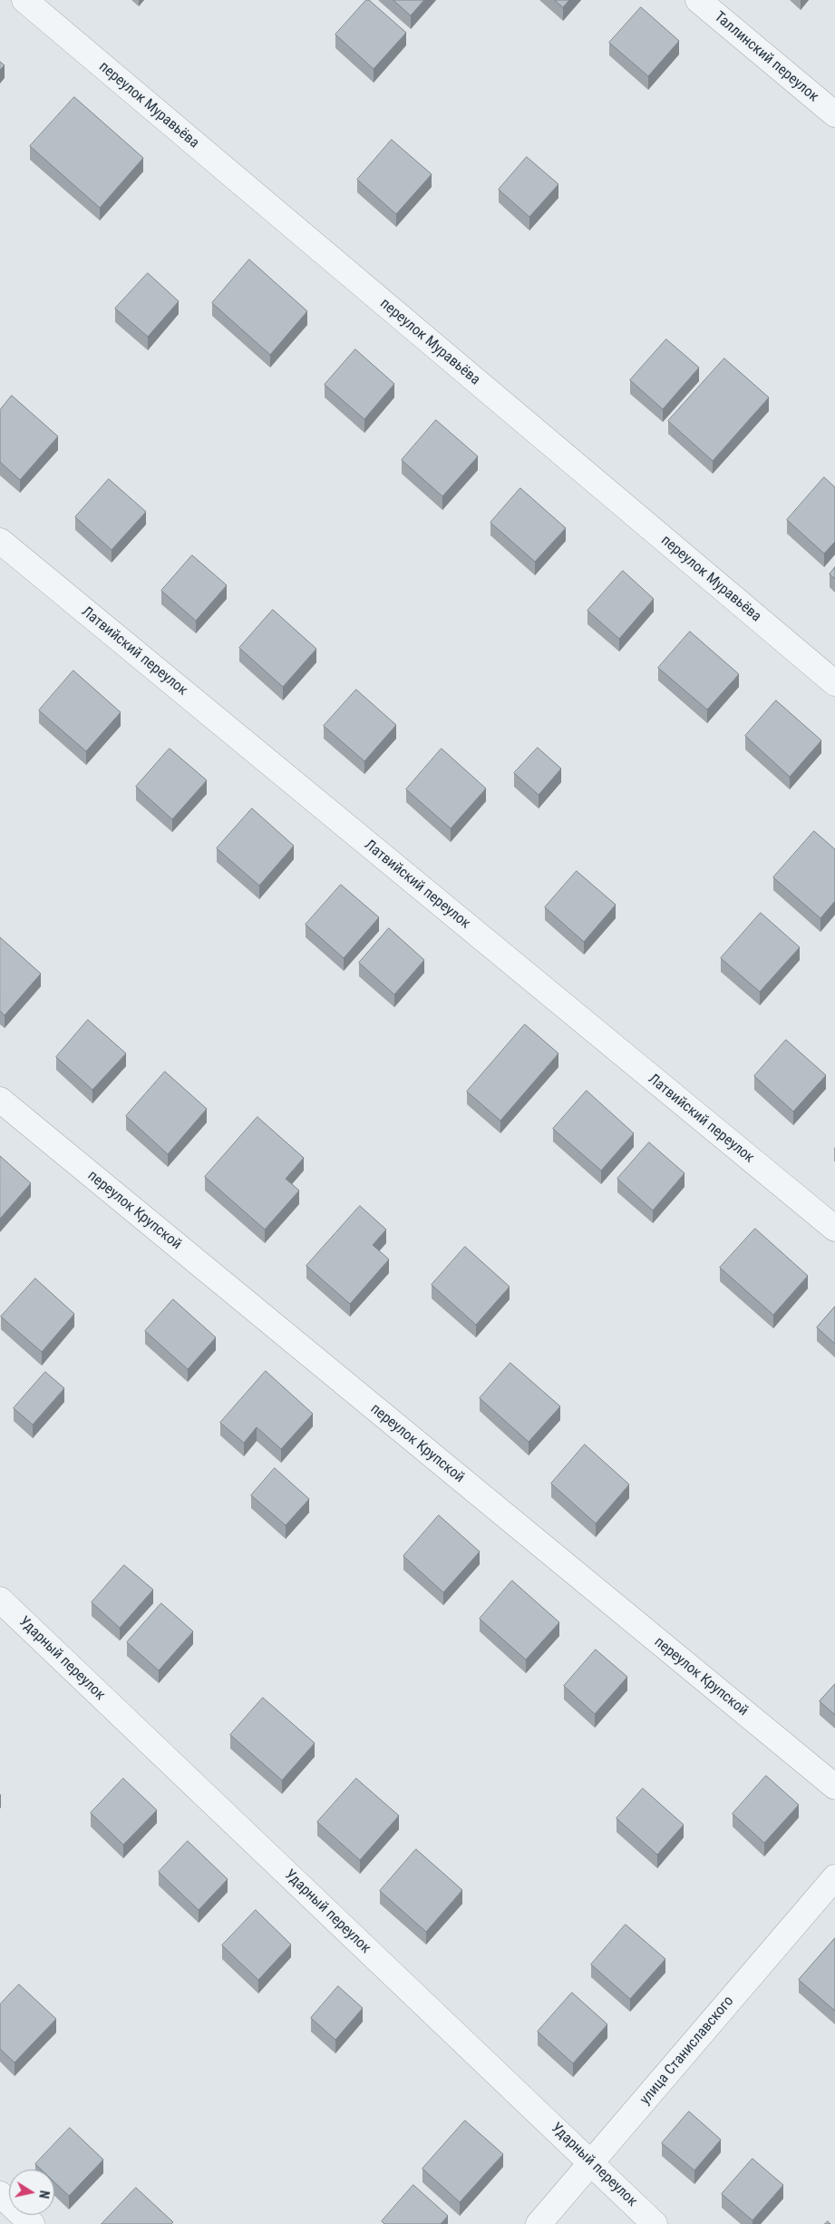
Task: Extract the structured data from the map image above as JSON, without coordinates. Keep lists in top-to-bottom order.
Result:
{
  "streets": {
    "street": [
      "Таллинский переулок",
      "переулок Муравьёва",
      "Латвийский переулок",
      "переулок Крупской",
      "Ударный переулок",
      "улица Станиславского"
    ]
  },
  "crossings": [
    ["Ударный переулок", "улица Станиславского"]
  ],
  "north": "right"
}
